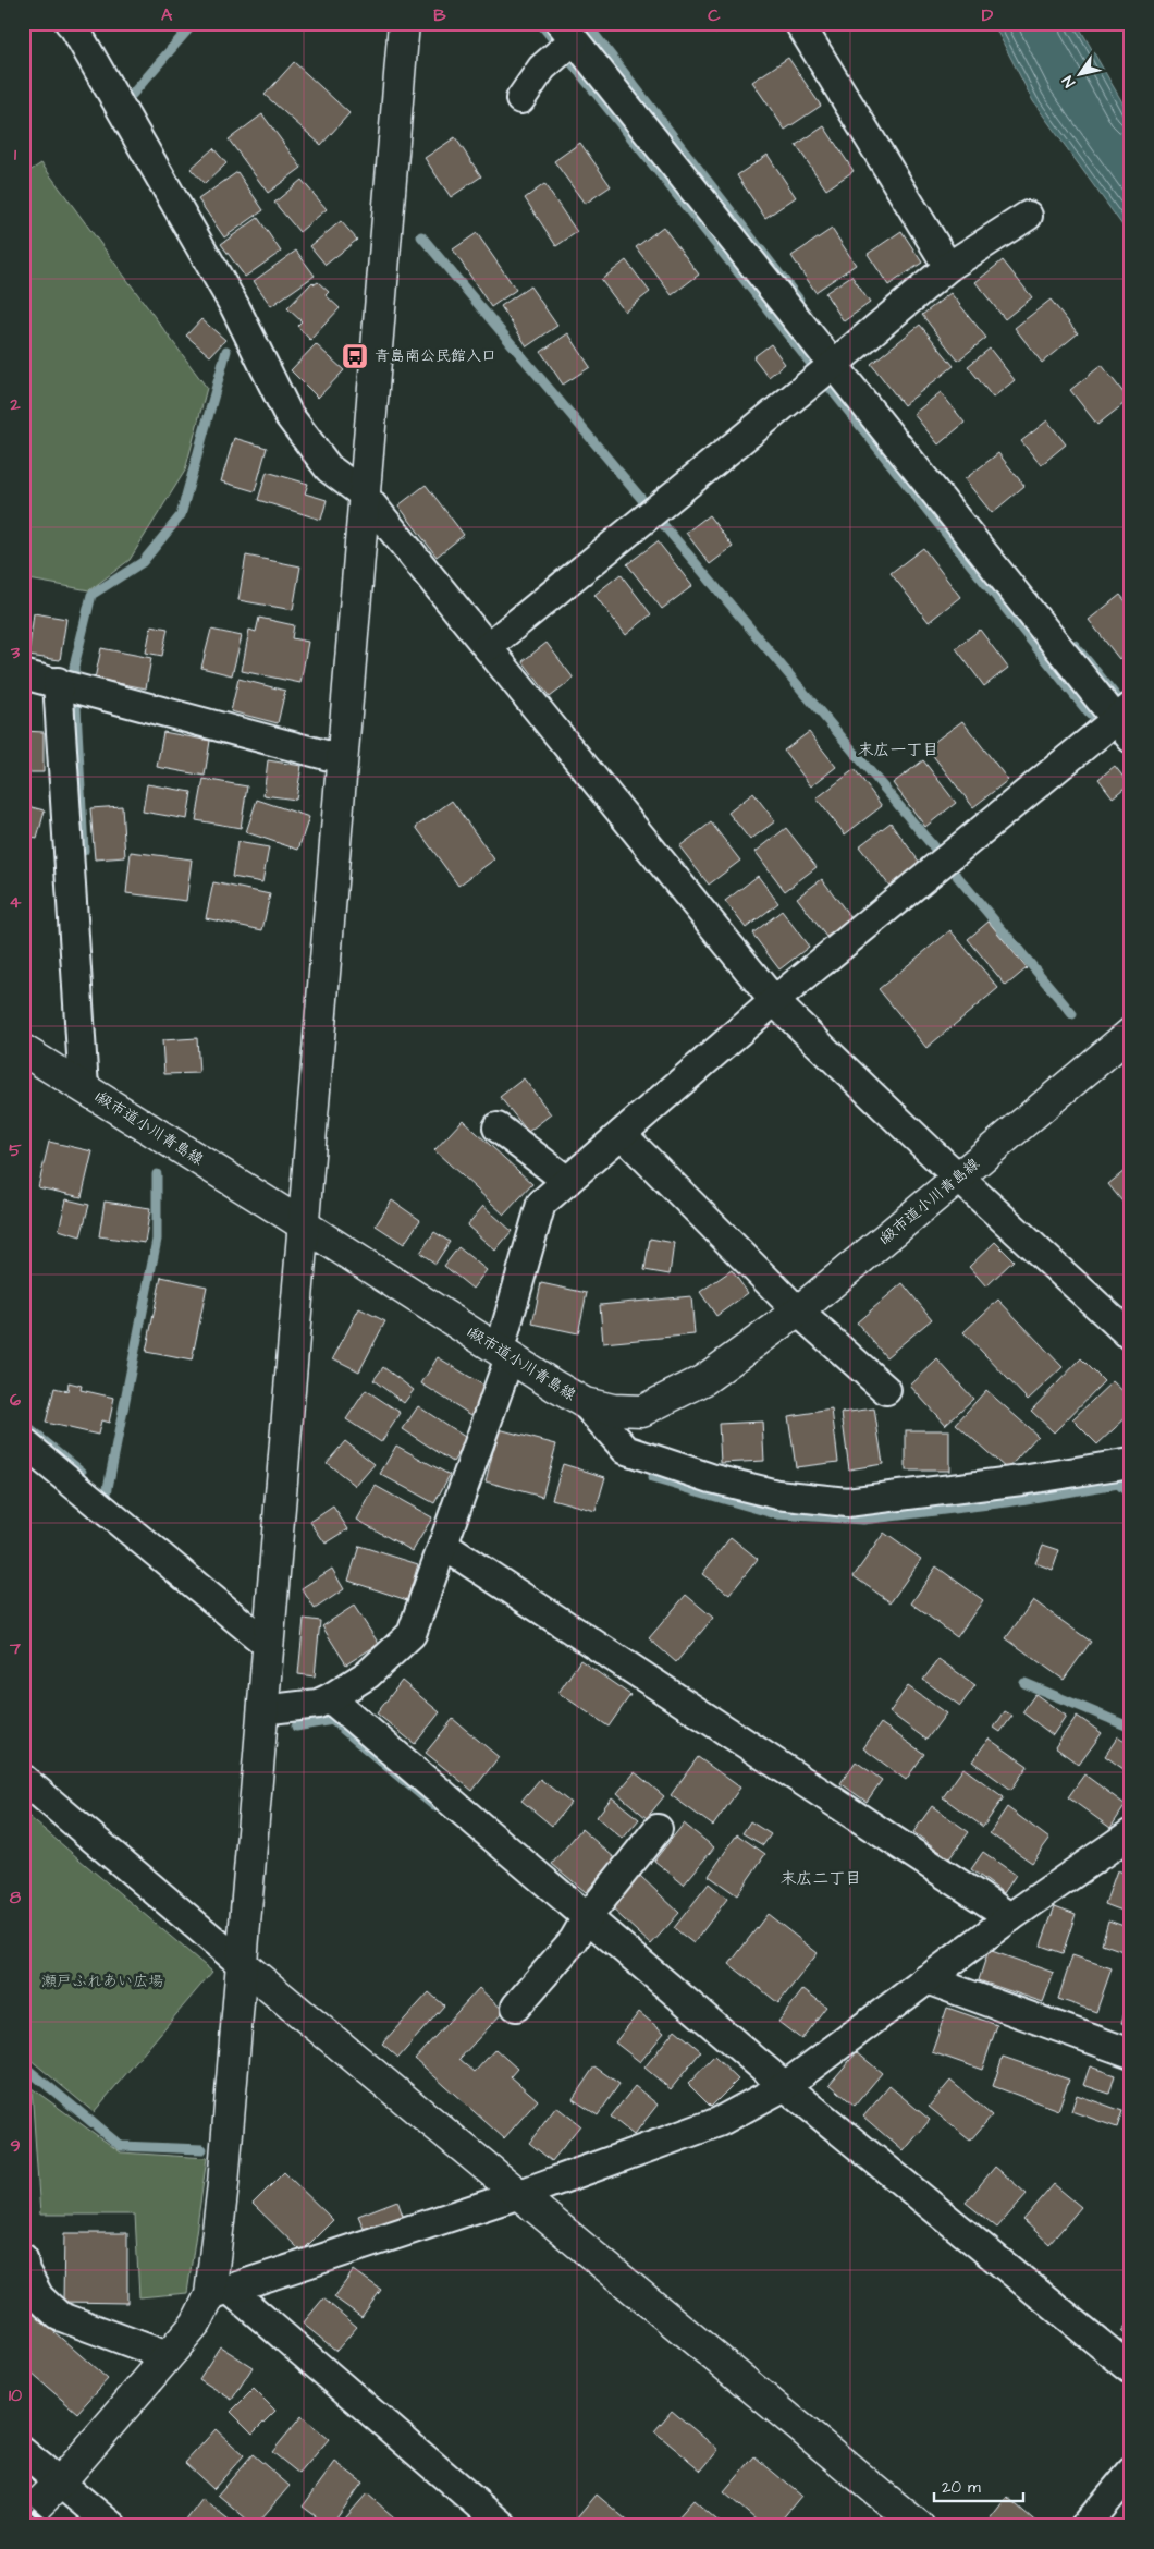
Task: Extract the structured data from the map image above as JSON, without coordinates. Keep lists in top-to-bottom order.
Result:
{
  "streets": {
    "street": ["1級市道小川青島線"]
  },
  "districts": ["末広一丁目", "末広二丁目"],
  "parks": ["瀬戸ふれあい広場"],
  "places": {
    "bus stop": ["青島南公民館入口"]
  },
  "scale_bar": "20 m",
  "north": "bottom left",
  "grid": {
    "columns": [
      "A",
      "B",
      "C",
      "D"
    ],
    "rows": [
      "1",
      "2",
      "3",
      "4",
      "5",
      "6",
      "7",
      "8",
      "9",
      "10"
    ]
  }
}
